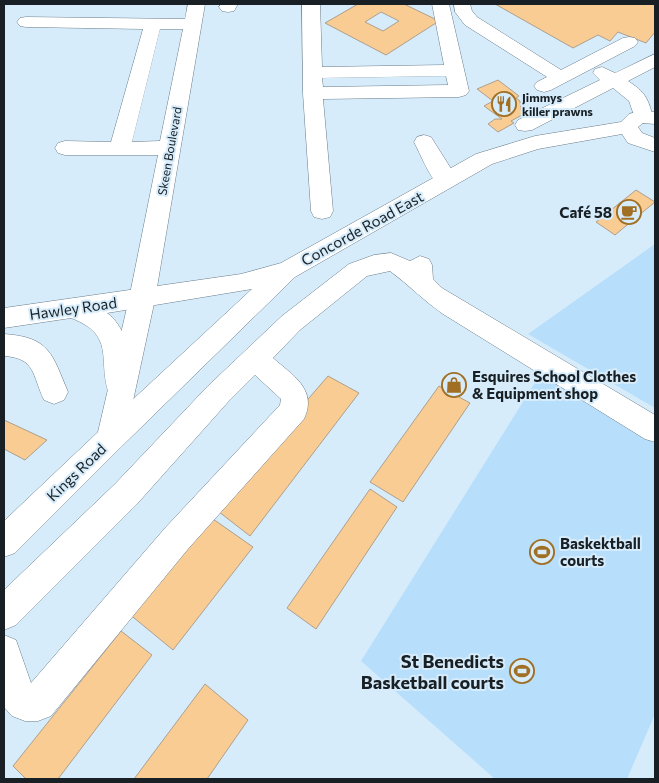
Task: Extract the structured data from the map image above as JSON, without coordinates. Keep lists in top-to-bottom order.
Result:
{
  "streets": {
    "main road": [
      "Skeen Boulevard",
      "Concorde Road East",
      "Hawley Road",
      "Kings Road"
    ]
  },
  "crossings": [
    ["Skeen Boulevard", "Concorde Road East"],
    ["Skeen Boulevard", "Hawley Road"],
    ["Skeen Boulevard", "Kings Road"],
    ["Concorde Road East", "Hawley Road"],
    ["Concorde Road East", "Kings Road"],
    ["Hawley Road", "Kings Road"]
  ],
  "places": {
    "restaurant": ["Jimmys killer prawns"],
    "cafe": ["Café 58"],
    "shop": ["Esquires School Clothes & Equipment shop"],
    "sports": ["Baskektball courts", "St Benedicts Basketball courts"]
  }
}
